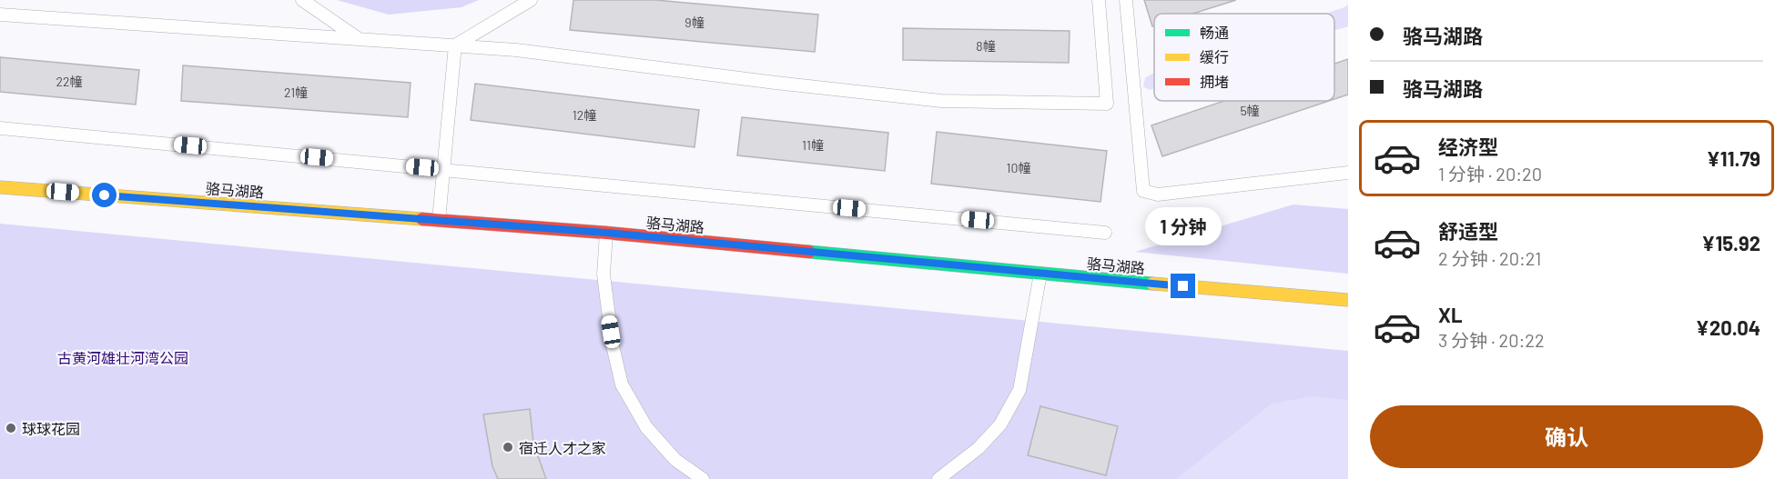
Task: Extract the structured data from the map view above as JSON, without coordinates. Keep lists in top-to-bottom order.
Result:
{
  "streets": {
    "street": ["骆马湖路"]
  },
  "parks": ["古黄河雄壮河湾公园"],
  "places": ["球球花园", "宿迁人才之家"],
  "house_numbers": [
    "9幢",
    "8幢",
    "22幢",
    "21幢",
    "5幢",
    "12幢",
    "11幢",
    "10幢"
  ],
  "legend": ["畅通", "缓行", "拥堵"],
  "page": {
    "banner": ["骆马湖路", "骆马湖路"],
    "list": [
      {
        "name": "经济型",
        "note": "1 分钟 · 20:20",
        "value": "¥11.79"
      },
      {
        "name": "舒适型",
        "note": "2 分钟 · 20:21",
        "value": "¥15.92"
      },
      {
        "name": "XL",
        "note": "3 分钟 · 20:22",
        "value": "¥20.04"
      }
    ],
    "bubble": "1 分钟",
    "buttons": "确认"
  }
}
